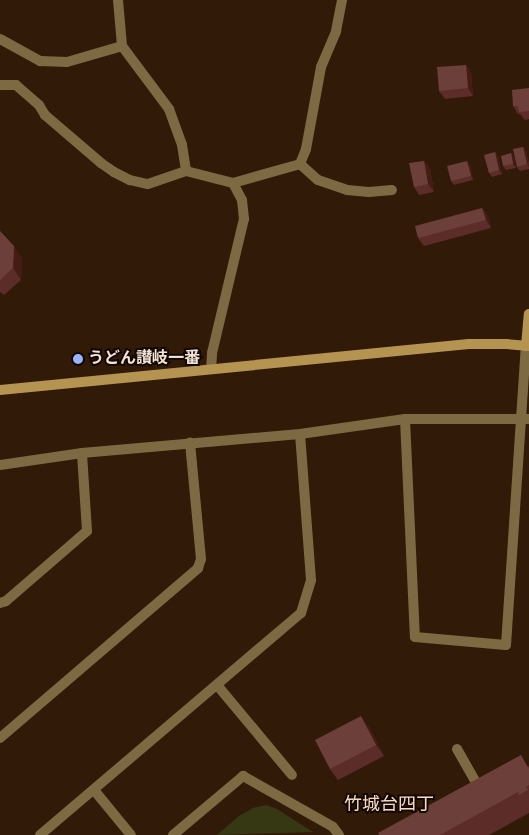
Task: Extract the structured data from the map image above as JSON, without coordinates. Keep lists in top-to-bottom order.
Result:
{
  "districts": ["竹城台四丁"],
  "places": ["うどん讃岐一番"]
}
